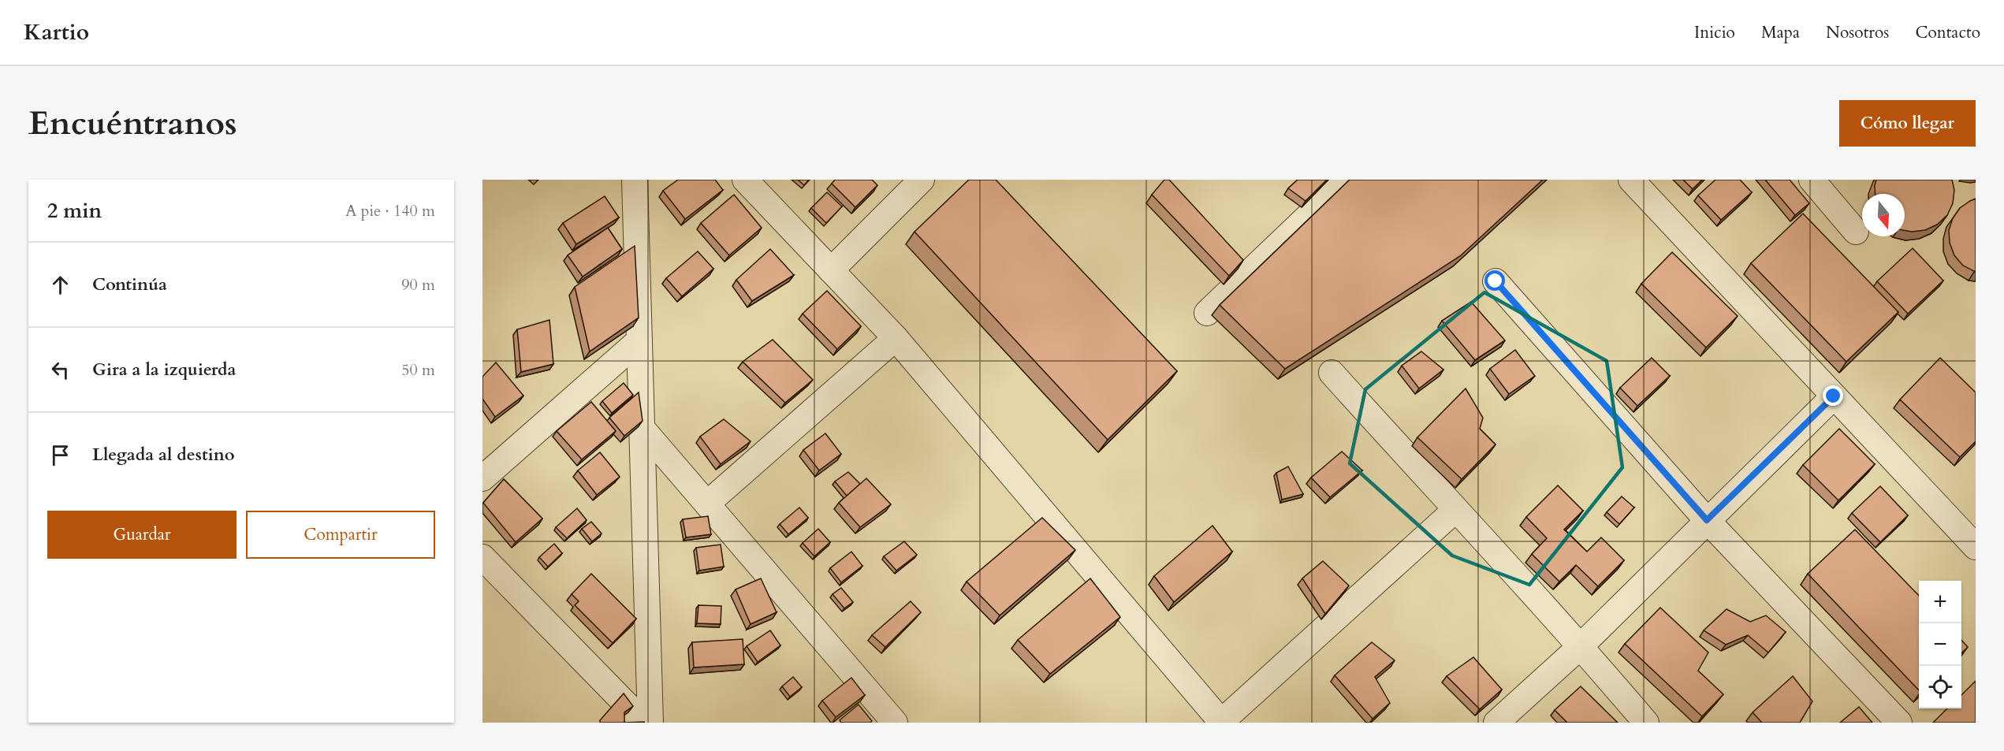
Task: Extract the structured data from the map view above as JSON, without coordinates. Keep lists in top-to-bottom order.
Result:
{
  "north": "bottom",
  "page": {
    "header": "Kartio",
    "nav": [
      "Inicio",
      "Mapa",
      "Nosotros",
      "Contacto"
    ],
    "buttons": [
      "Cómo llegar",
      ["Guardar", "Compartir"]
    ],
    "title": "Encuéntranos",
    "heading": ["2 min", "A pie · 140 m"],
    "list": [
      ["Continúa", "90 m"],
      ["Gira a la izquierda", "50 m"],
      "Llegada al destino"
    ],
    "map_buttons": ["+", "−"]
  }
}
